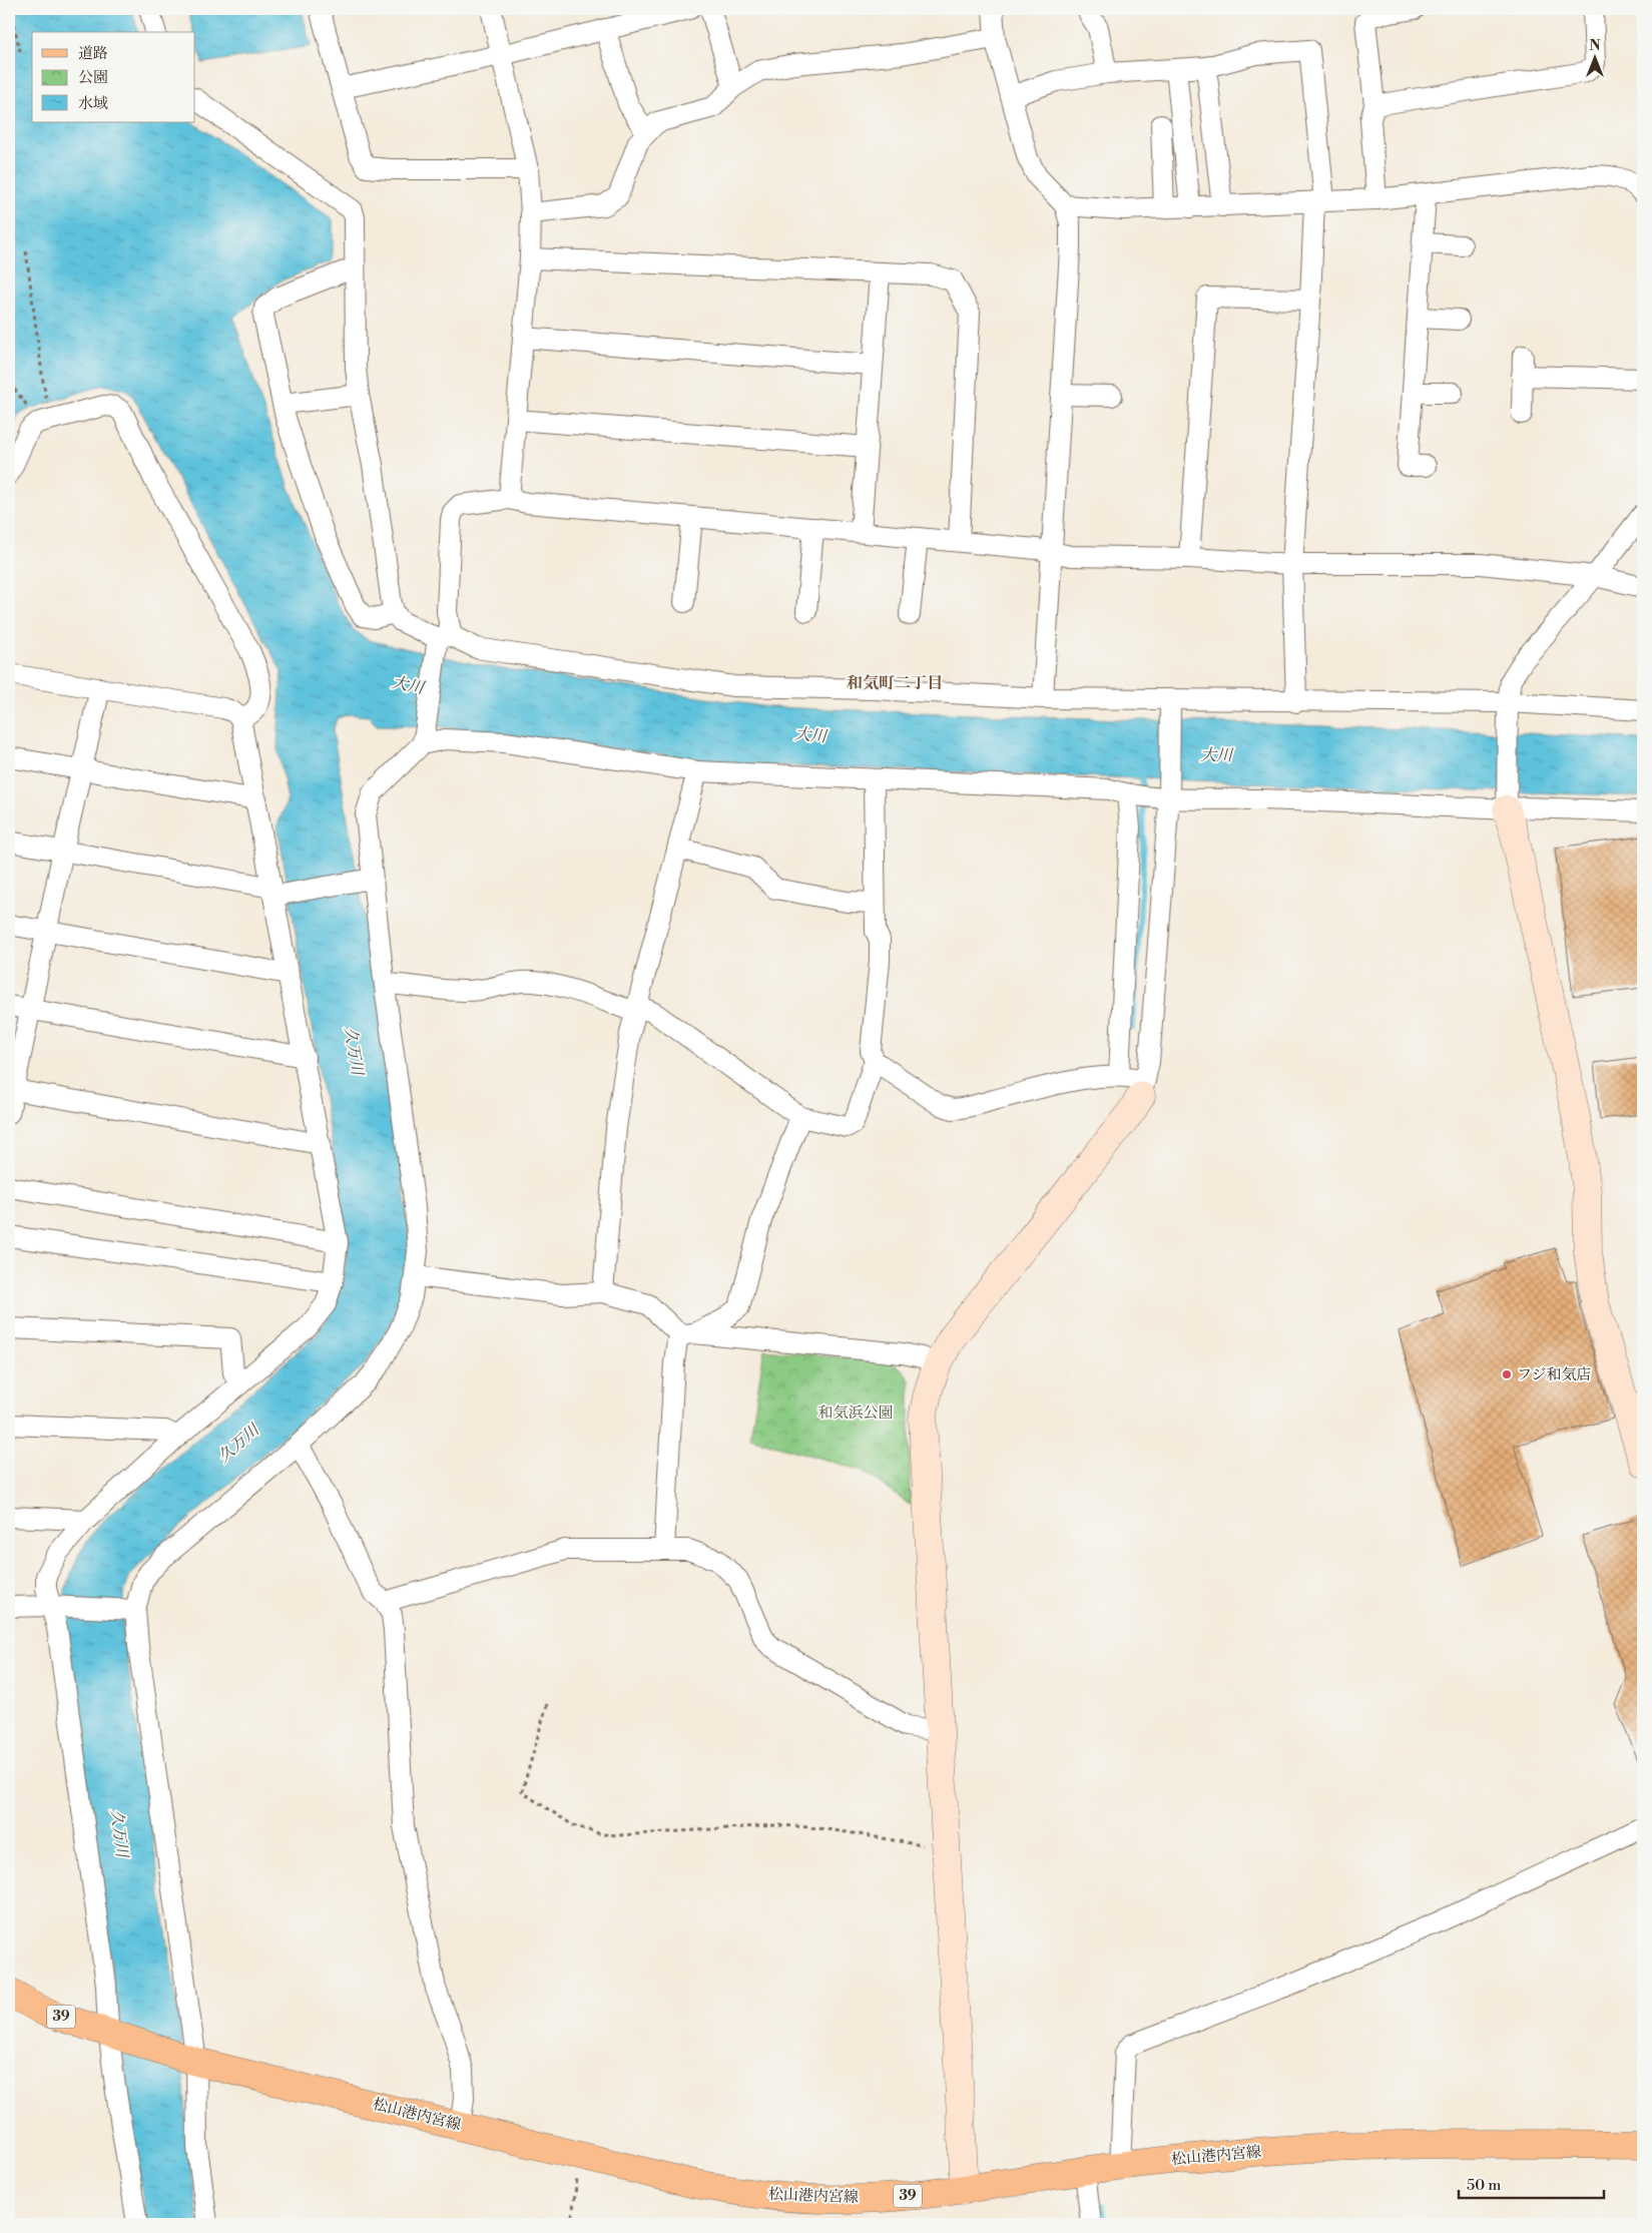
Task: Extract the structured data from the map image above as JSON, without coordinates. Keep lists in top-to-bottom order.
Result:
{
  "streets": {
    "main road": ["39", "松山港内宮線"]
  },
  "districts": ["和気町二丁目"],
  "water": ["大川", "久万川"],
  "parks": ["和気浜公園"],
  "places": ["フジ和気店"],
  "legend": ["道路", "公園", "水域"],
  "scale_bar": "50 m",
  "north": "top"
}
